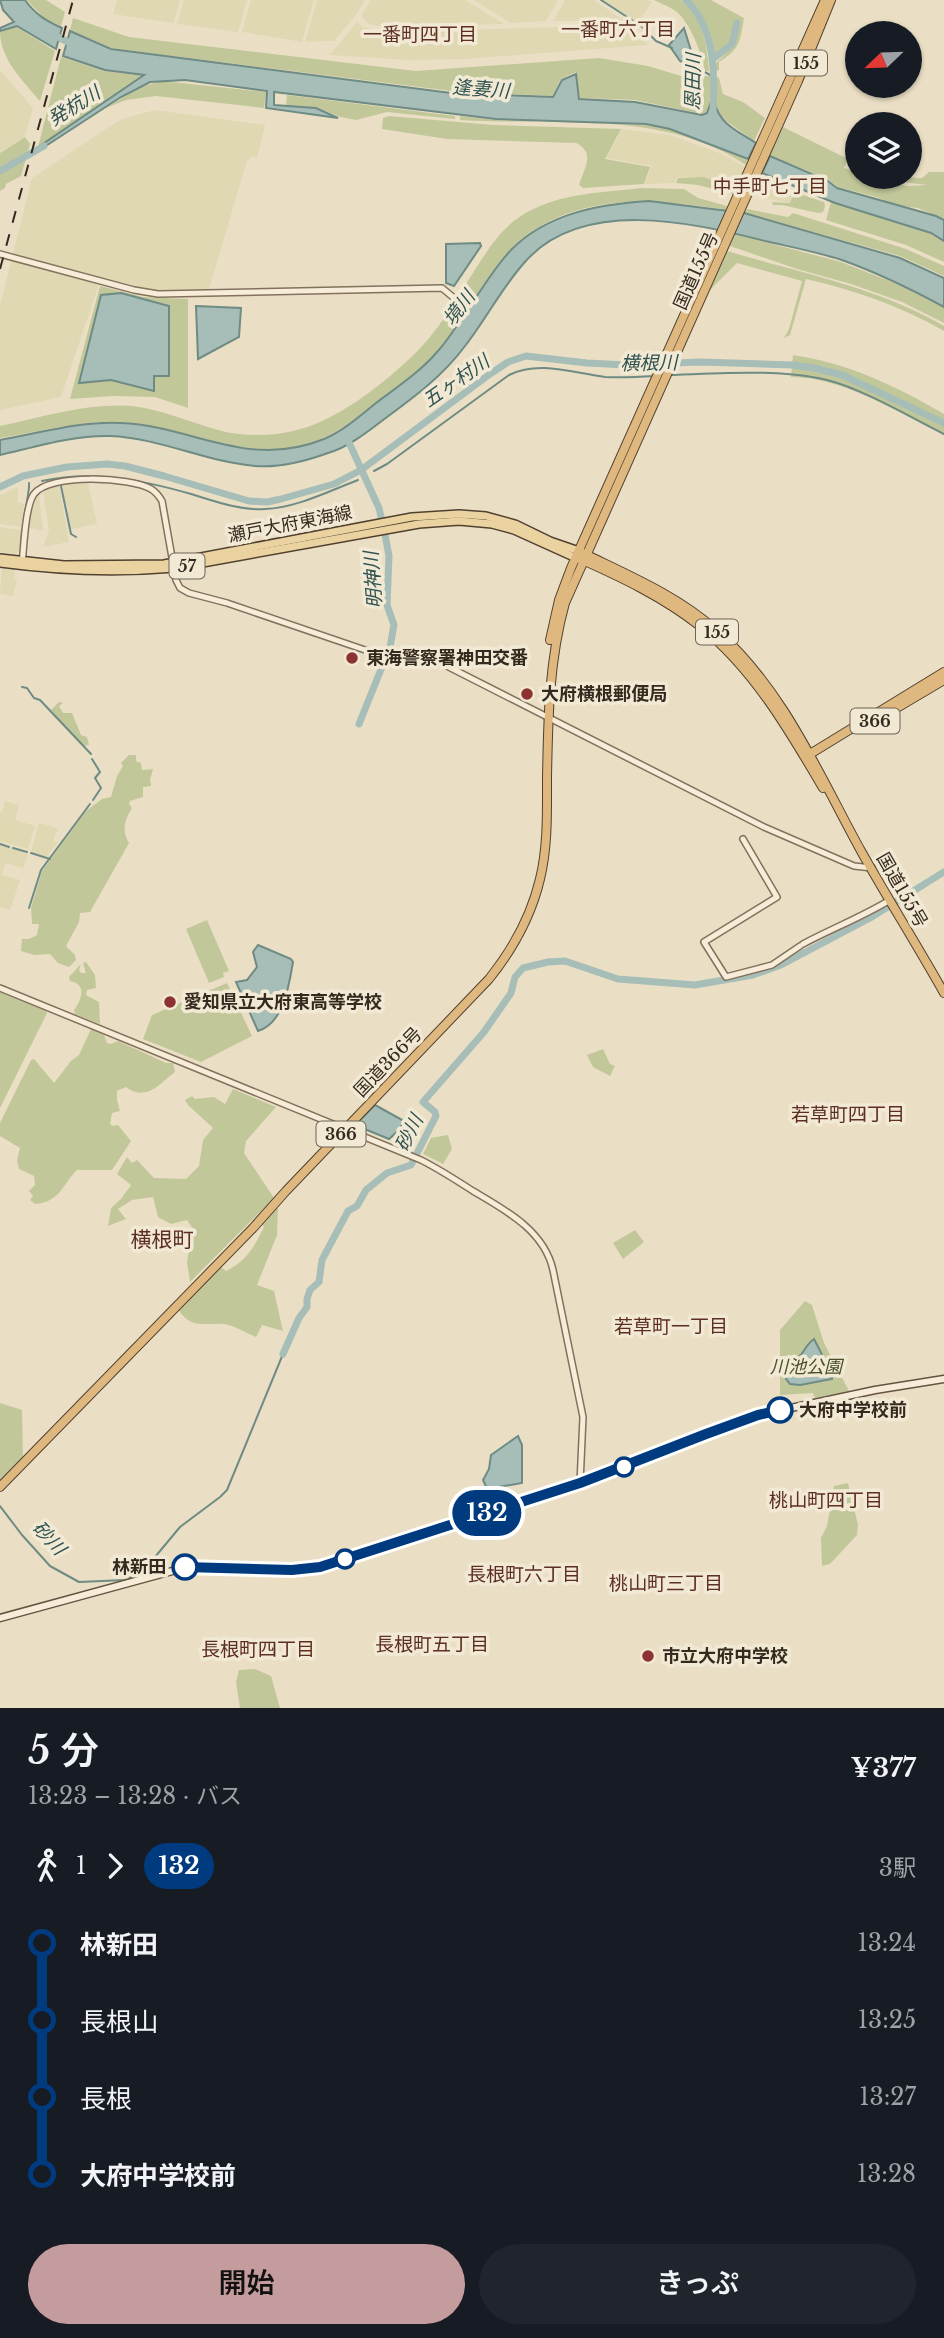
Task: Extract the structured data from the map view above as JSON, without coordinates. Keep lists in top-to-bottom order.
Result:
{
  "streets": {
    "highway": [
      "155",
      "国道155号",
      "366",
      "国道366号"
    ],
    "main road": ["瀬戸大府東海線", "57"]
  },
  "crossings": [
    ["国道155号", "瀬戸大府東海線"],
    ["国道155号", "366"],
    ["国道155号", "国道366号"],
    ["瀬戸大府東海線", "国道366号"]
  ],
  "districts": [
    "一番町六丁目",
    "一番町四丁目",
    "中手町七丁目",
    "若草町四丁目",
    "横根町",
    "若草町一丁目",
    "桃山町四丁目",
    "長根町六丁目",
    "桃山町三丁目",
    "長根町五丁目",
    "長根町四丁目"
  ],
  "water": [
    "恩田川",
    "逢妻川",
    "発杭川",
    "境川",
    "横根川",
    "五ヶ村川",
    "明神川",
    "砂川"
  ],
  "parks": ["川池公園"],
  "places": [
    "東海警察署神田交番",
    "大府横根郵便局",
    "愛知県立大府東高等学校",
    "大府中学校前",
    "林新田",
    "市立大府中学校"
  ],
  "lines": ["bus line 132"],
  "north": "bottom left",
  "page": {
    "on_map": "132",
    "heading": ["5 分", "13:23 – 13:28 · バス", "¥377"],
    "legs": ["1", "132", "3駅"],
    "list": [
      {
        "name": "林新田",
        "value": "13:24"
      },
      {
        "name": "長根山",
        "value": "13:25"
      },
      {
        "name": "長根",
        "value": "13:27"
      },
      {
        "name": "大府中学校前",
        "value": "13:28"
      }
    ],
    "buttons": ["開始", "きっぷ"]
  }
}
